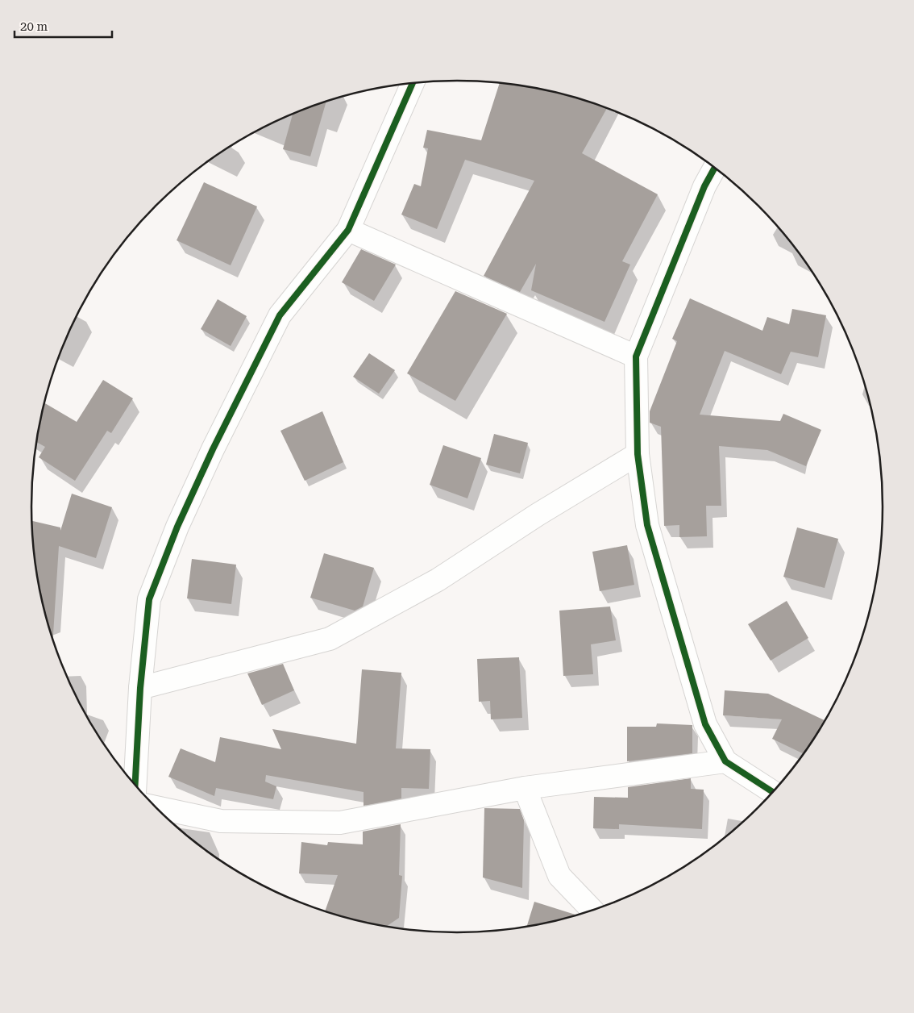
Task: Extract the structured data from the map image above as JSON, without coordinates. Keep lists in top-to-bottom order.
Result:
{
  "scale_bar": "20 m"
}
